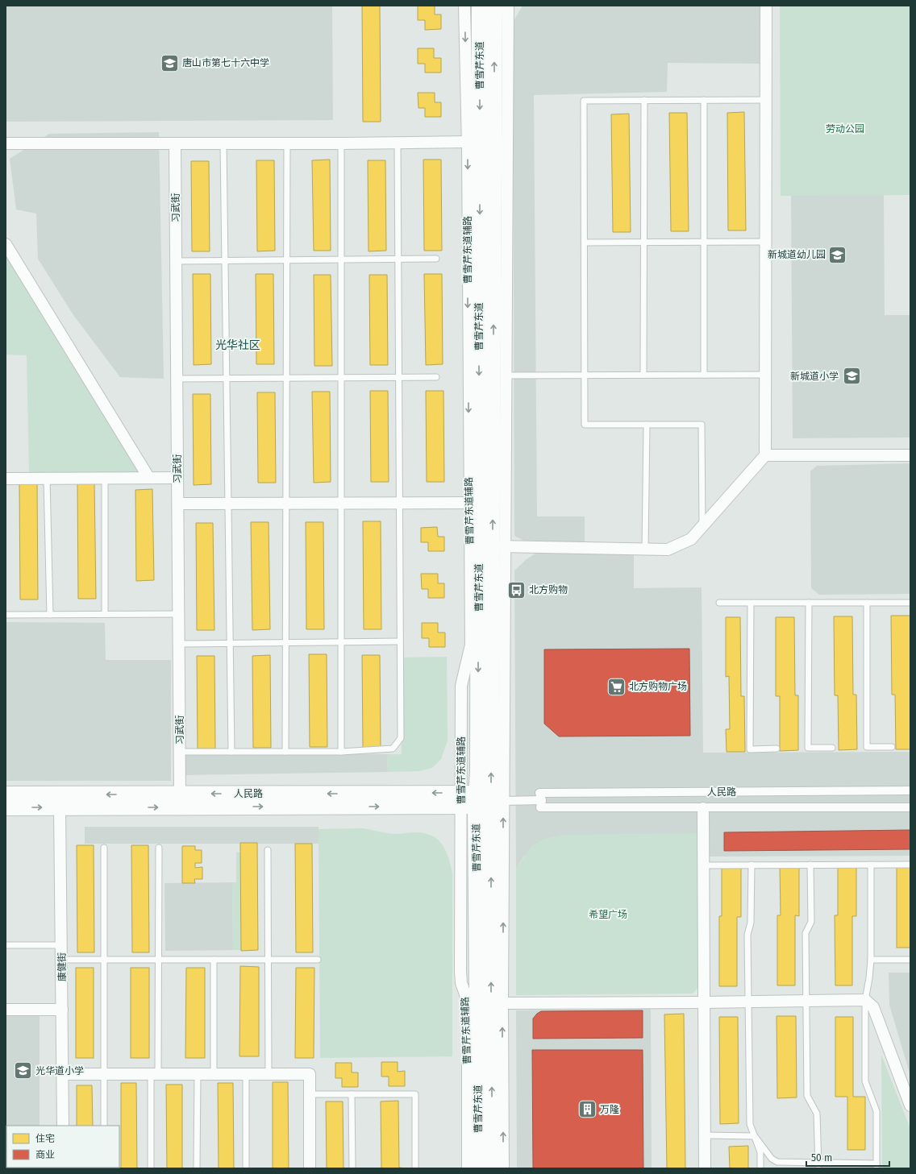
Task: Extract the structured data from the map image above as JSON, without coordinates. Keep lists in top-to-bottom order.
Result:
{
  "streets": {
    "main road": ["曹雪芹东道", "人民路"],
    "street": ["习武街", "曹雪芹东道辅路", "康健街"]
  },
  "crossings": [
    ["曹雪芹东道", "曹雪芹东道辅路"],
    ["曹雪芹东道", "人民路"],
    ["习武街", "人民路"],
    ["曹雪芹东道辅路", "人民路"],
    ["人民路", "康健街"]
  ],
  "districts": ["光华社区"],
  "parks": ["劳动公园", "希望广场"],
  "places": {
    "school or university": [
      "唐山市第七十六中学",
      "新城道幼儿园",
      "新城道小学",
      "光华道小学"
    ],
    "bus stop": ["北方购物"],
    "supermarket": ["北方购物广场"],
    "building": ["万隆"]
  },
  "legend": ["住宅", "商业"],
  "scale_bar": "50 m"
}
